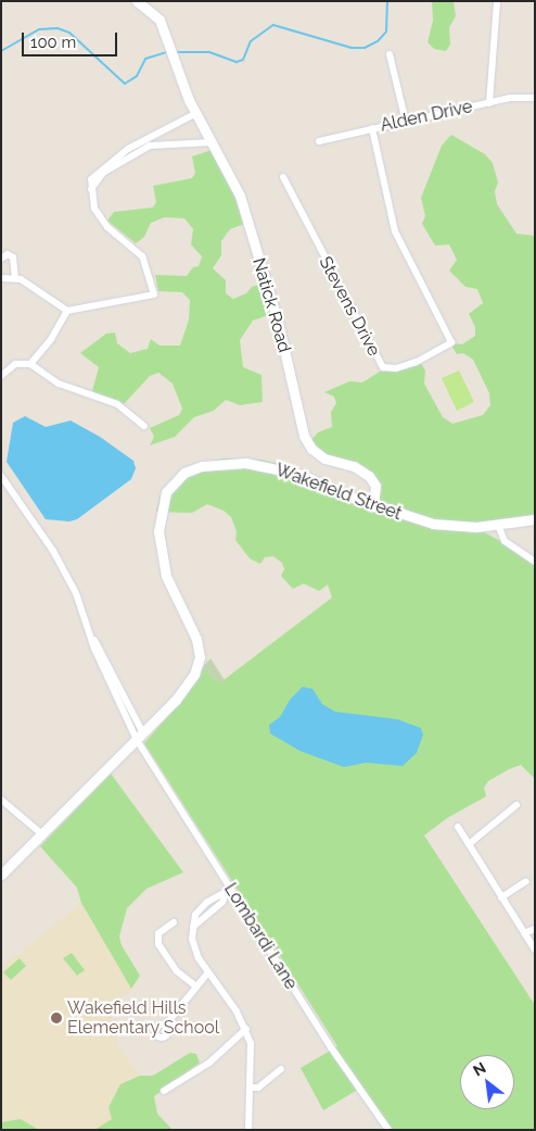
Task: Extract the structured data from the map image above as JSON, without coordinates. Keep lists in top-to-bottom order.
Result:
{
  "streets": {
    "street": [
      "Alden Drive",
      "Natick Road",
      "Stevens Drive",
      "Wakefield Street",
      "Lombardi Lane"
    ]
  },
  "crossings": [
    ["Alden Drive", "Stevens Drive"],
    ["Natick Road", "Wakefield Street"],
    ["Wakefield Street", "Lombardi Lane"]
  ],
  "places": ["Wakefield Hills Elementary School"],
  "scale_bar": "100 m",
  "north": "top left"
}
